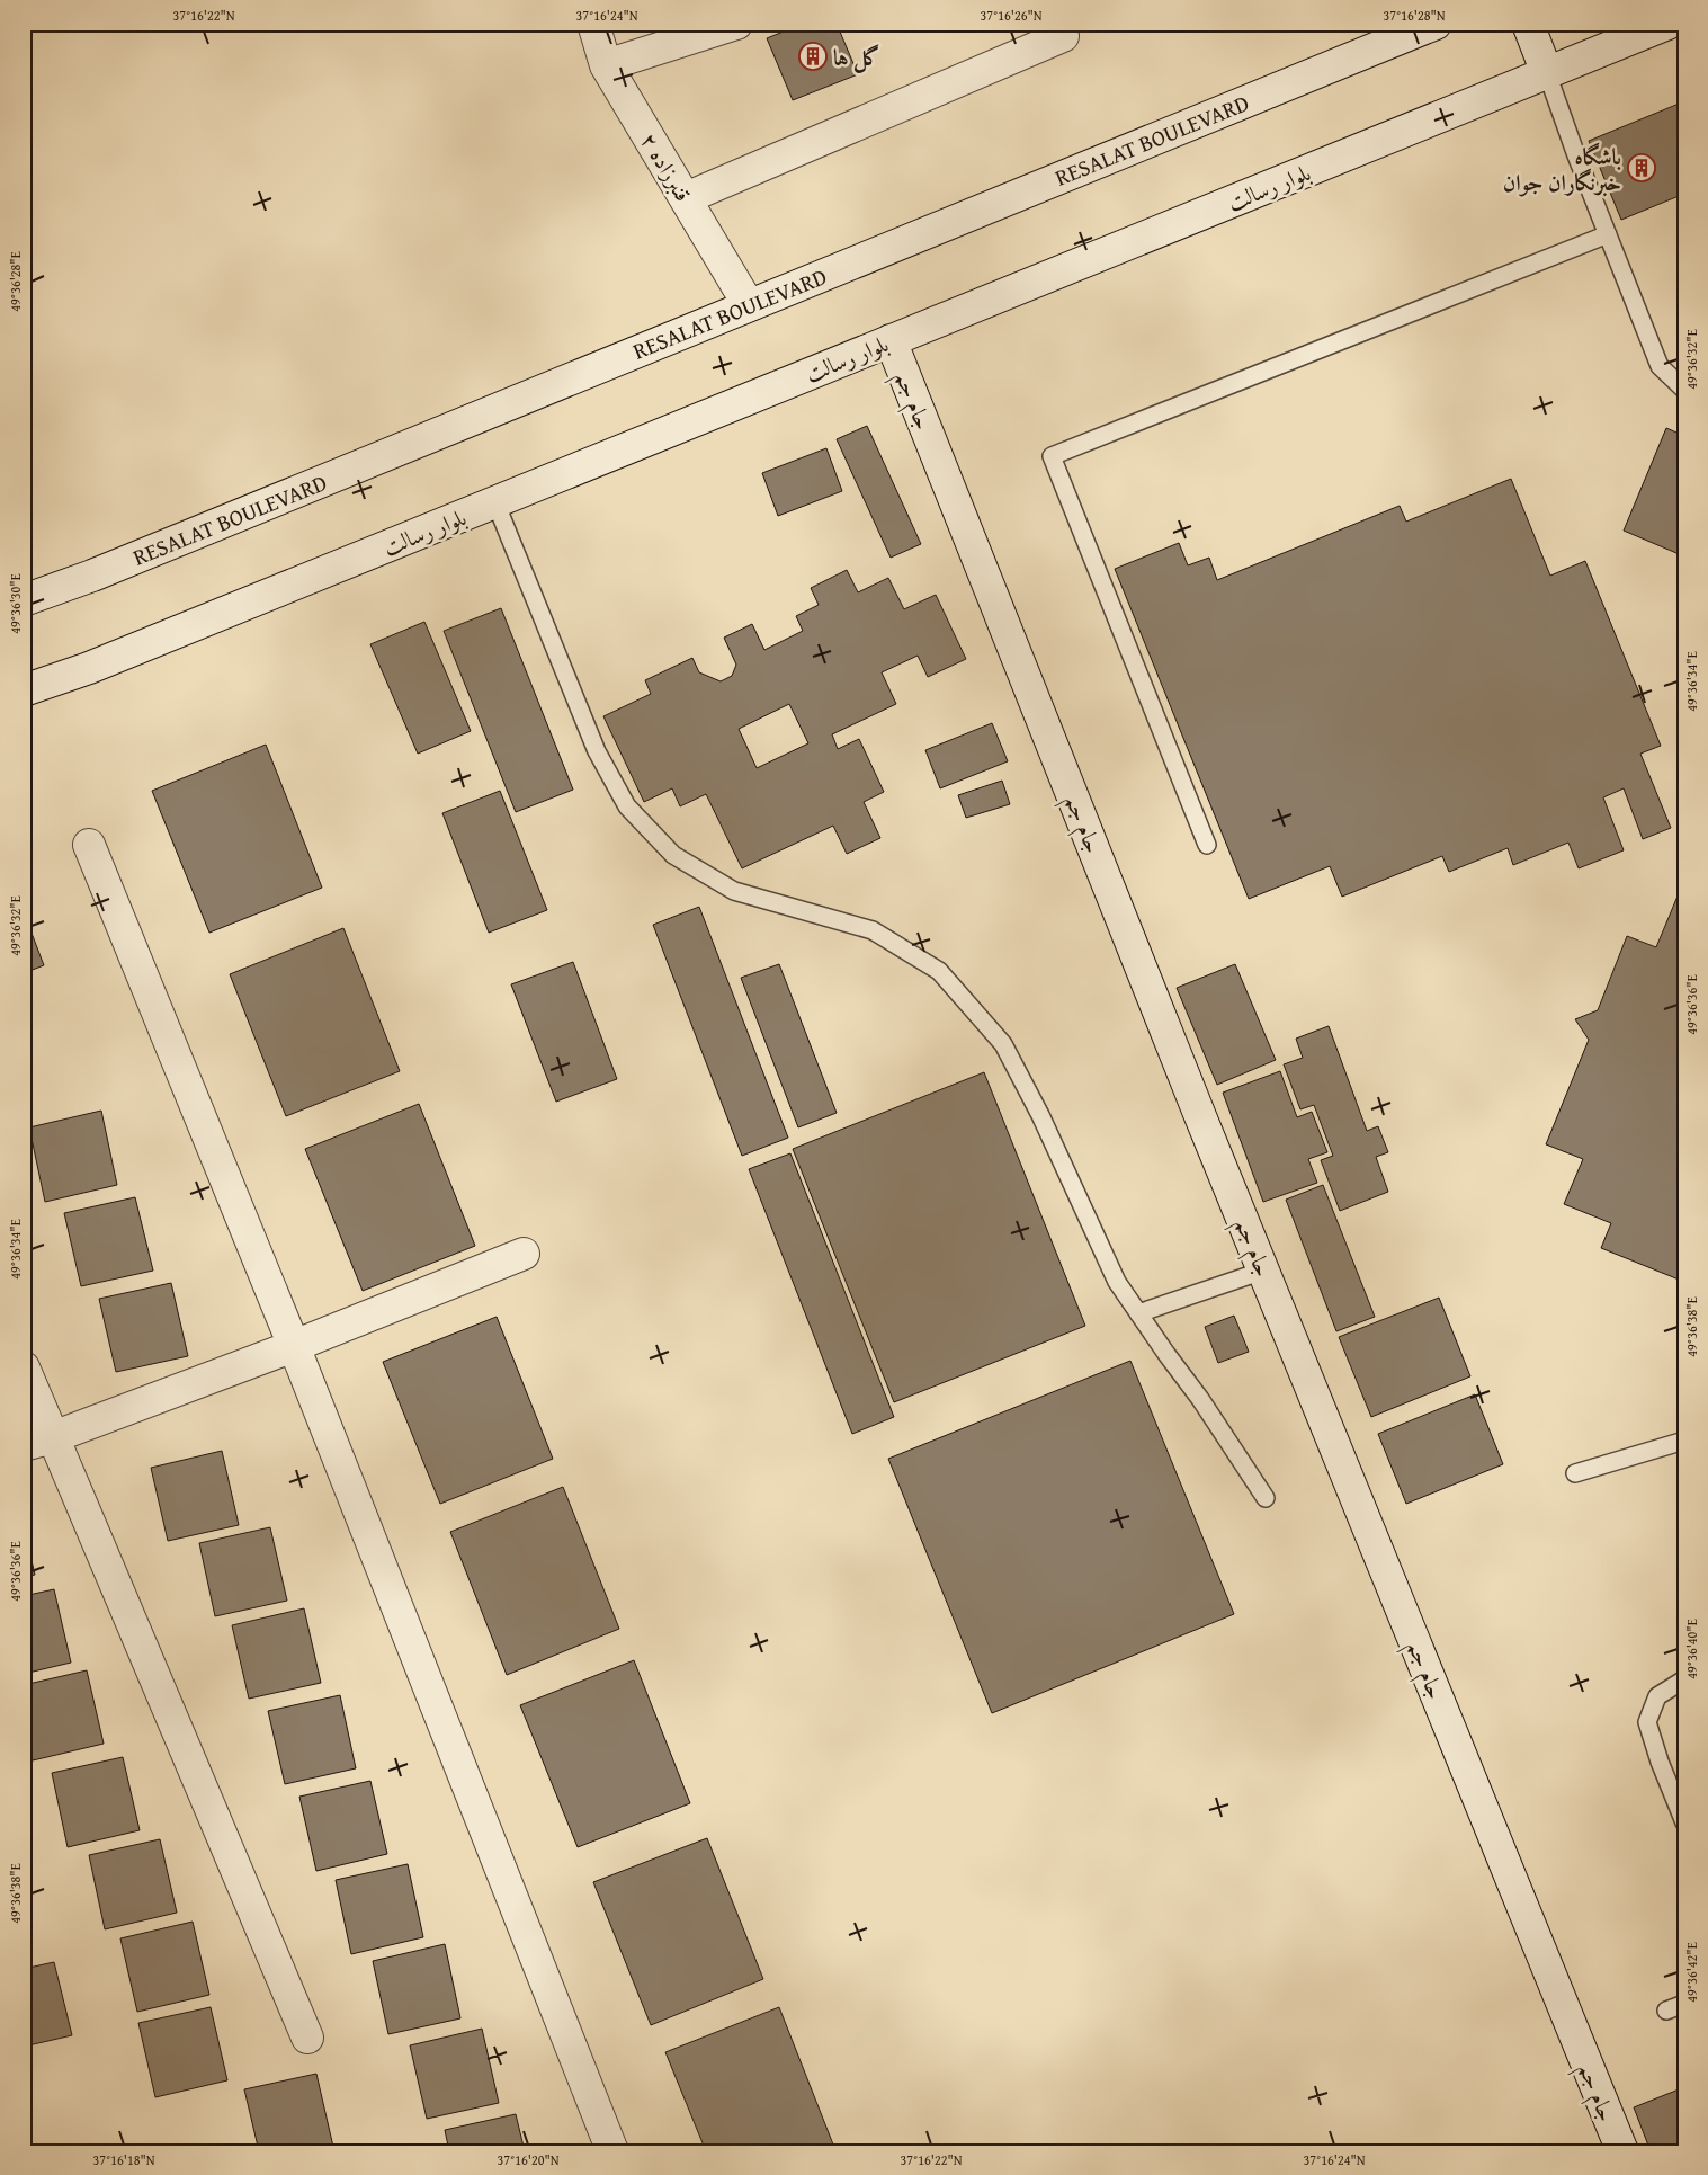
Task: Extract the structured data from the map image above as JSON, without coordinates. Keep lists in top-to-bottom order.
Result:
{
  "streets": {
    "street": [
      "RESALAT BOULEVARD",
      "قنبرزاده ۲",
      "بلوار رسالت",
      "جام جم"
    ]
  },
  "crossings": [
    ["RESALAT BOULEVARD", "قنبرزاده ۲"],
    ["بلوار رسالت", "جام جم"]
  ],
  "places": {
    "building": ["گل ها", "باشگاه خبرنگاران جوان"]
  },
  "coordinates": [
    "37°16'22\"N",
    "37°16'24\"N",
    "37°16'26\"N",
    "37°16'28\"N",
    "49°36'28\"E",
    "49°36'32\"E",
    "49°36'30\"E",
    "49°36'34\"E",
    "49°36'36\"E",
    "49°36'38\"E",
    "49°36'40\"E",
    "49°36'42\"E",
    "37°16'18\"N",
    "37°16'20\"N"
  ]
}
